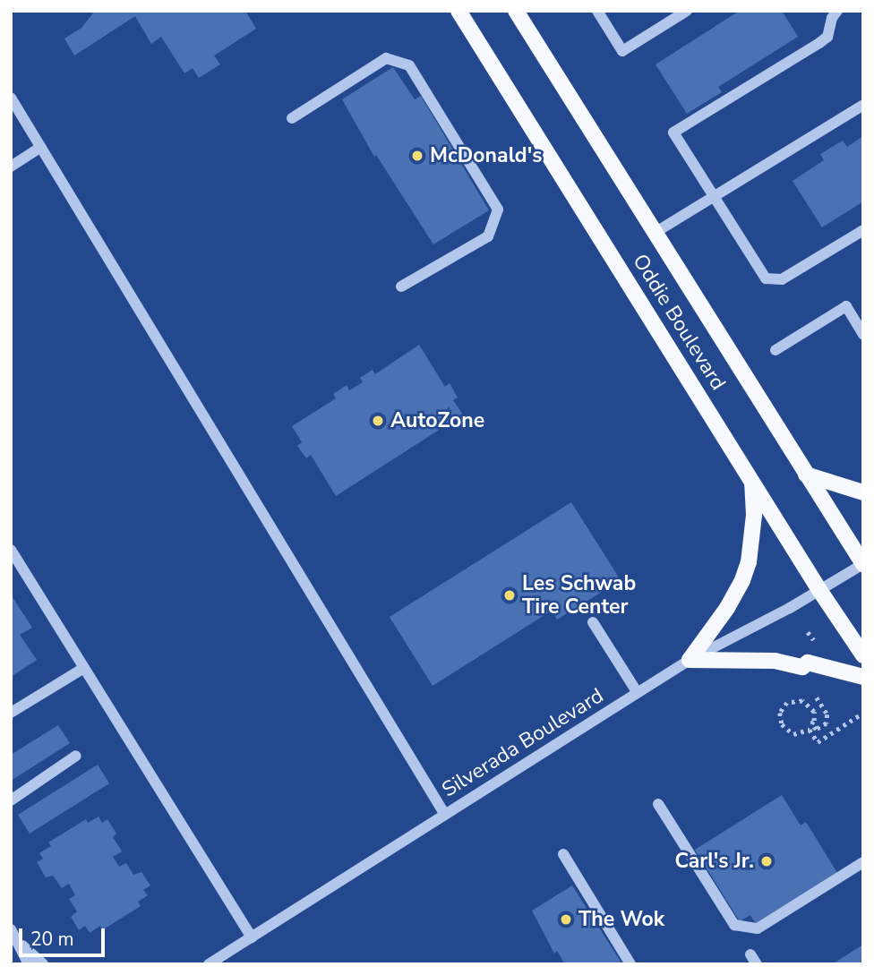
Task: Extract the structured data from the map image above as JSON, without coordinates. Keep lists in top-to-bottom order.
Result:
{
  "streets": {
    "main road": ["Oddie Boulevard"],
    "street": ["Silverada Boulevard"]
  },
  "crossings": [
    ["Oddie Boulevard", "Silverada Boulevard"]
  ],
  "places": [
    "McDonald's",
    "AutoZone",
    "Les Schwab Tire Center",
    "Carl's Jr.",
    "The Wok"
  ],
  "scale_bar": "20 m"
}
